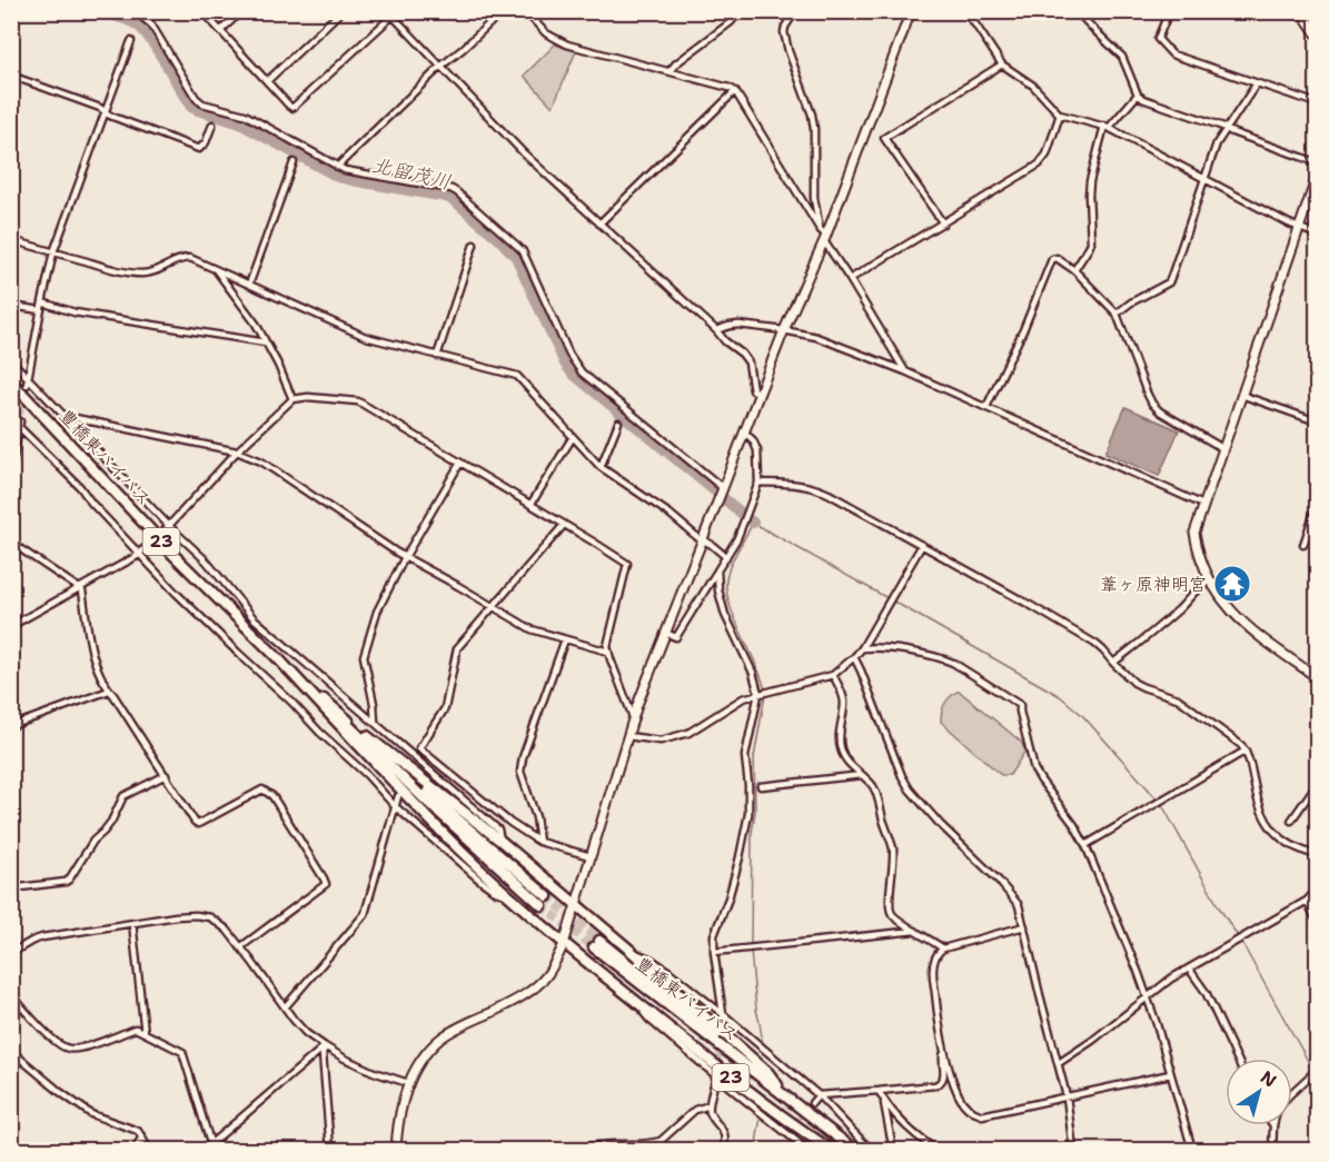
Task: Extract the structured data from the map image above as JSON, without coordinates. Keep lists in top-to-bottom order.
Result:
{
  "streets": {
    "highway": ["豊橋東バイパス", "23"]
  },
  "crossings": [
    ["豊橋東バイパス", "23"]
  ],
  "water": ["北留茂川"],
  "places": {
    "temple": ["葦ヶ原神明宮"]
  },
  "north": "top right"
}
